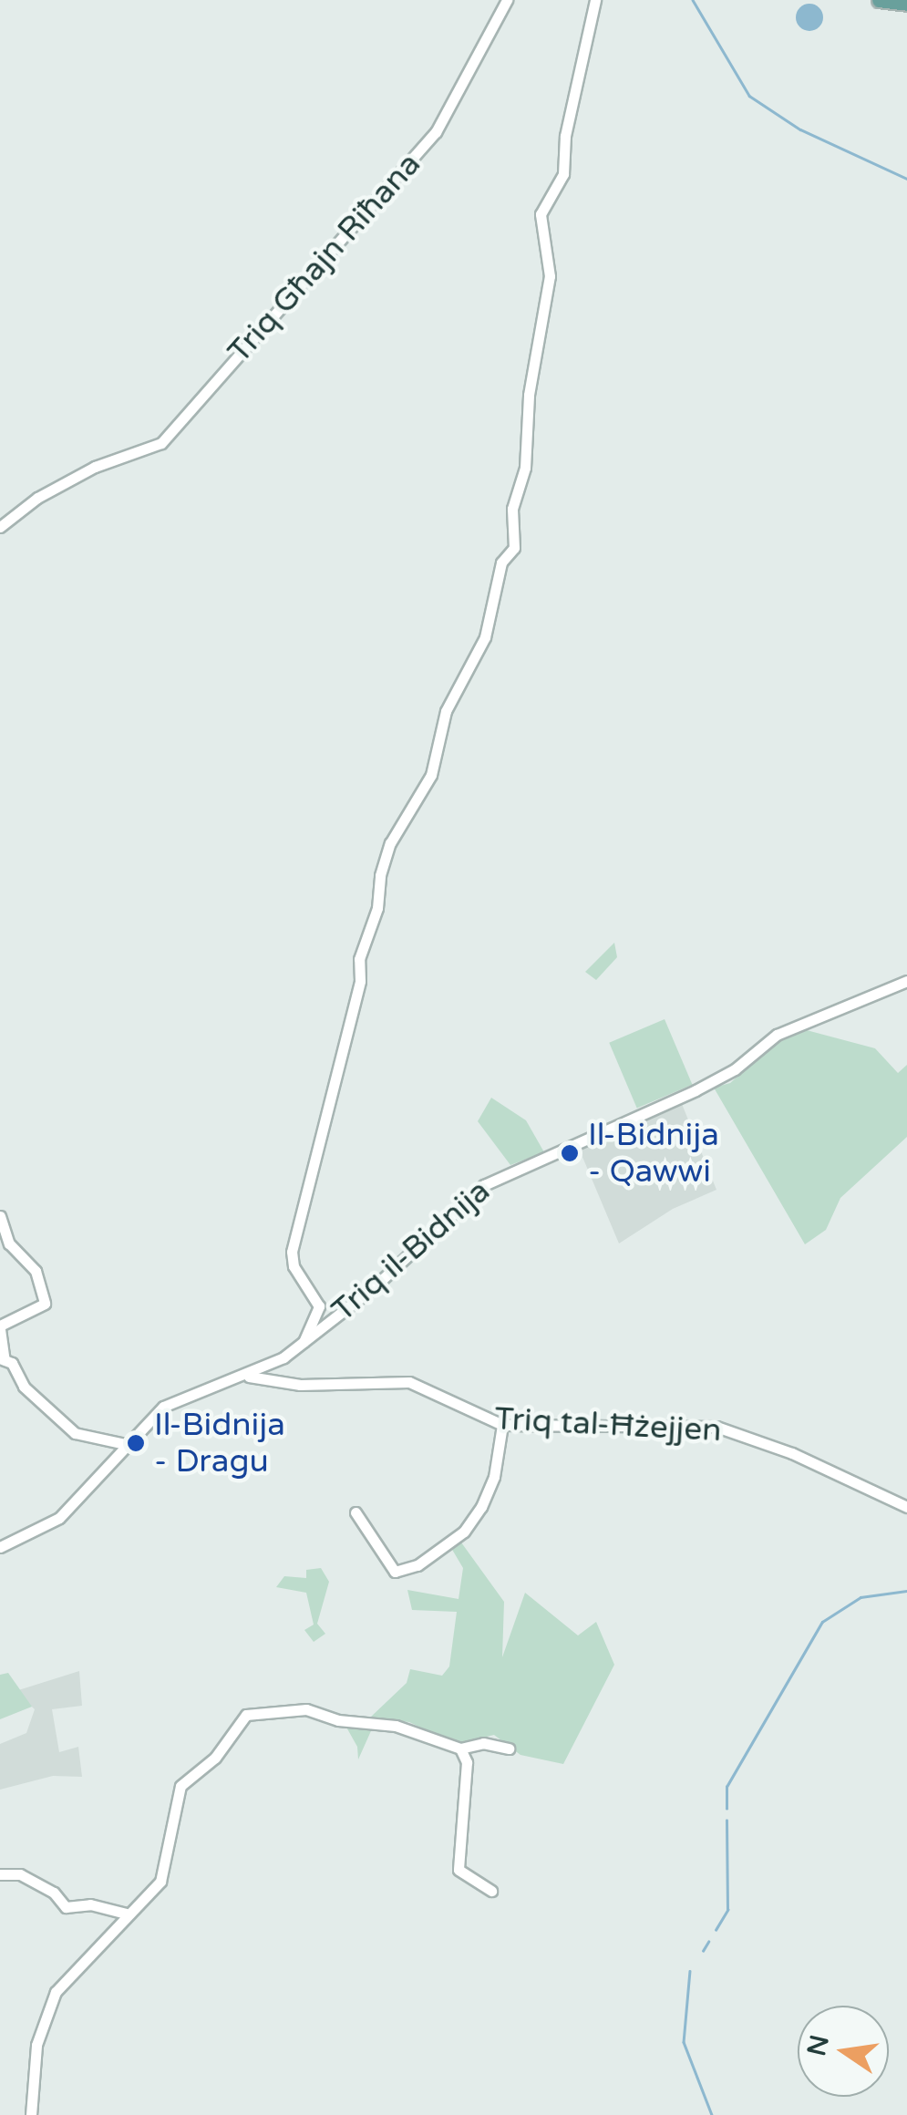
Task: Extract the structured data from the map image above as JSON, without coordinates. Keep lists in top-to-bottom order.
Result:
{
  "streets": {
    "street": ["Triq Għajn Riħana", "Triq il-Bidnija", "Triq tal-Ħżejjen"]
  },
  "crossings": [
    ["Triq il-Bidnija", "Triq tal-Ħżejjen"]
  ],
  "places": ["Il-Bidnija - Qawwi", "Il-Bidnija - Dragu"],
  "north": "left"
}
